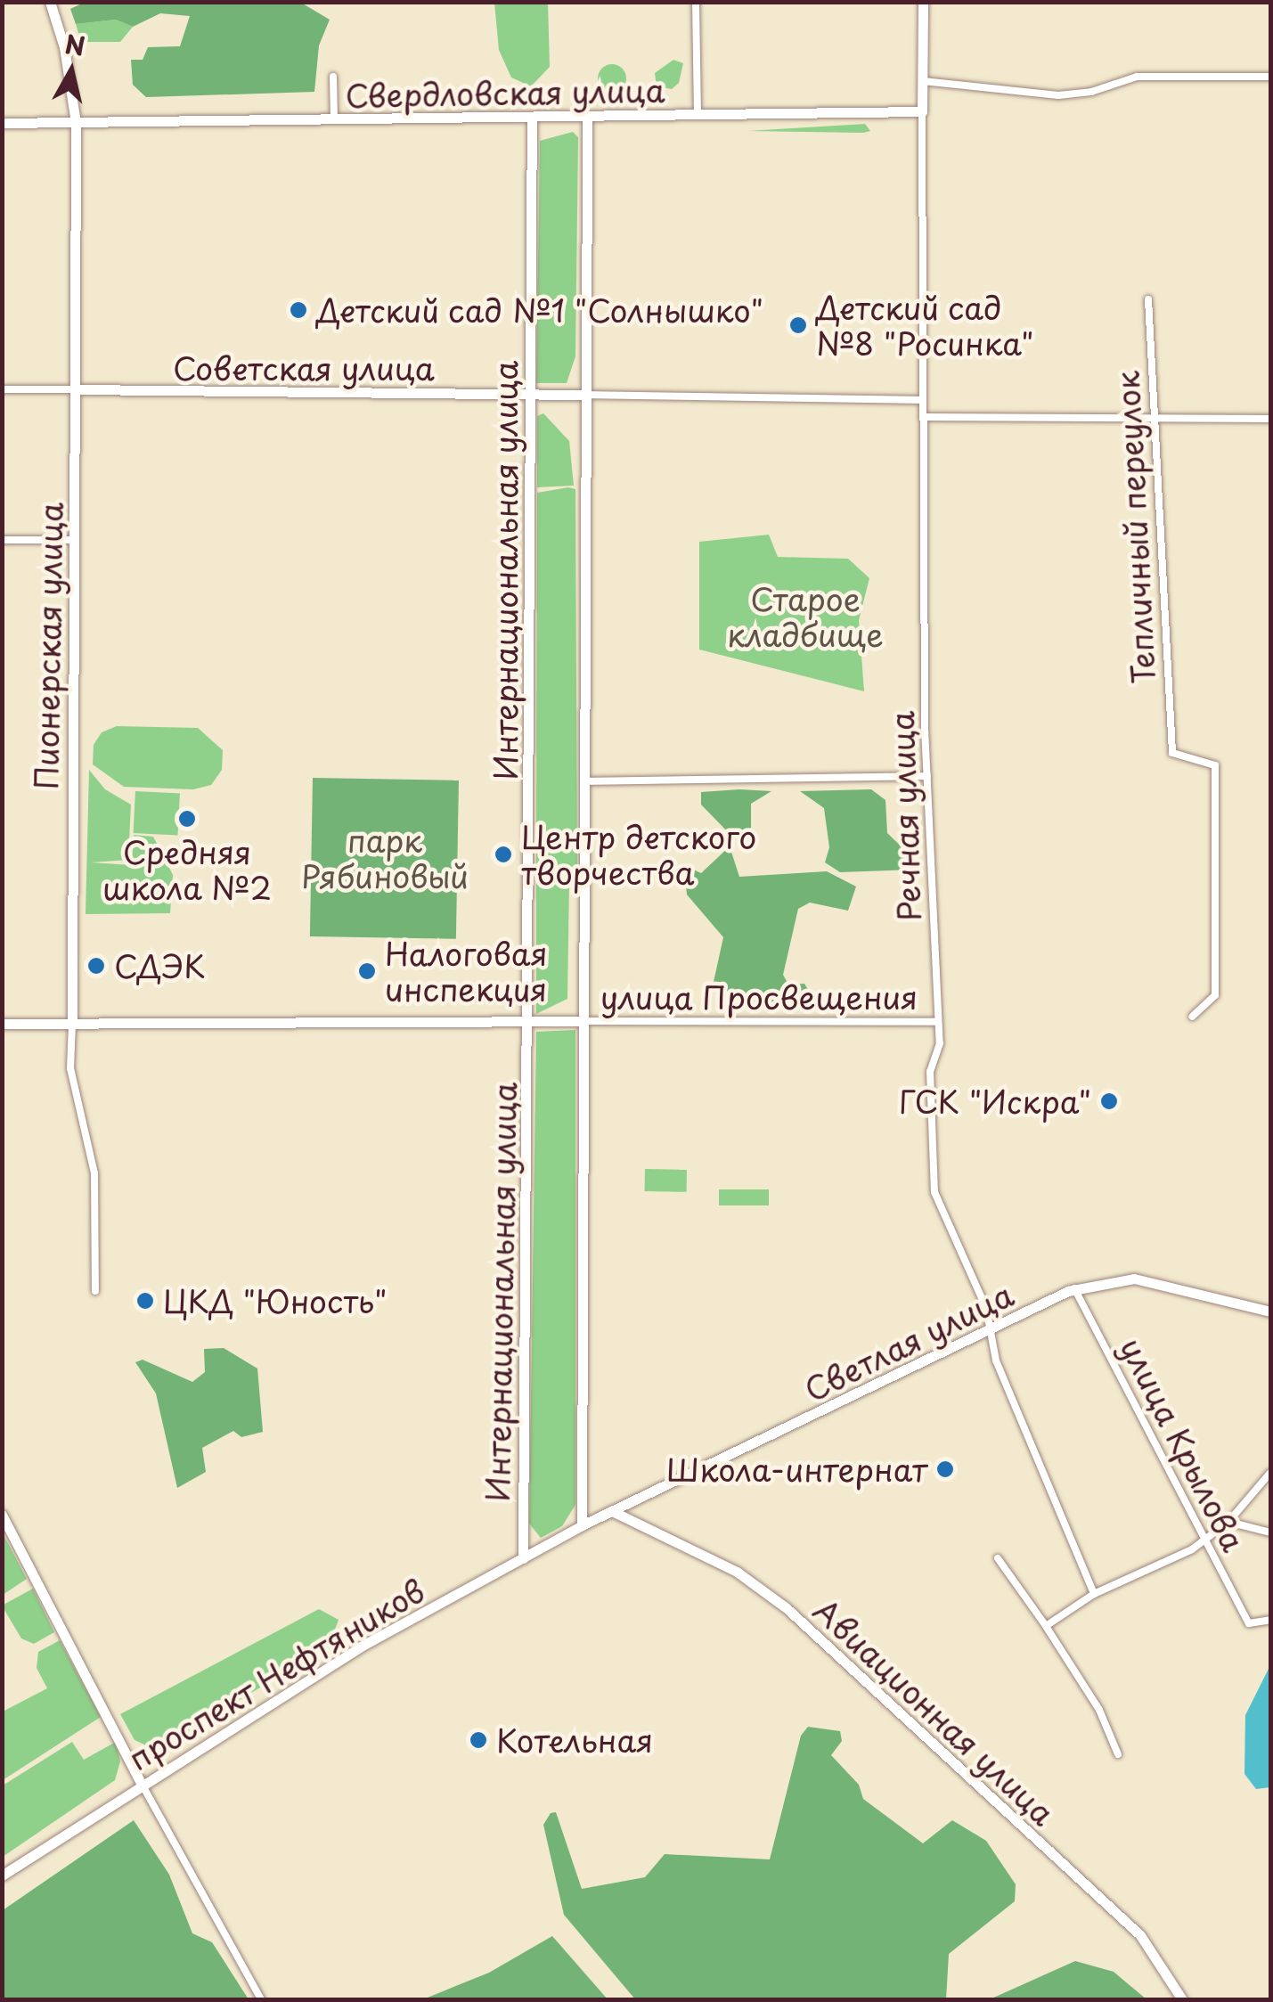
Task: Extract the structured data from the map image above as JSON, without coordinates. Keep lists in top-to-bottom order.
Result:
{
  "streets": {
    "street": [
      "Свердловская улица",
      "Советская улица",
      "Тепличный переулок",
      "Интернациональная улица",
      "Пионерская улица",
      "Речная улица",
      "улица Просвещения",
      "Светлая улица",
      "улица Крылова",
      "проспект Нефтяников",
      "Авиационная улица"
    ]
  },
  "crossings": [
    ["Свердловская улица", "Интернациональная улица"],
    ["Свердловская улица", "Пионерская улица"],
    ["Свердловская улица", "Речная улица"],
    ["Советская улица", "Интернациональная улица"],
    ["Советская улица", "Пионерская улица"],
    ["Интернациональная улица", "проспект Нефтяников"],
    ["Речная улица", "улица Просвещения"],
    ["Речная улица", "Светлая улица"],
    ["Светлая улица", "улица Крылова"],
    ["Светлая улица", "проспект Нефтяников"],
    ["Светлая улица", "Авиационная улица"]
  ],
  "parks": ["Старое кладбище", "парк Рябиновый"],
  "places": [
    "Детский сад №1 \"Солнышко\"",
    "Детский сад №8 \"Росинка\"",
    "Средняя школа №2",
    "Центр детского творчества",
    "СДЭК",
    "Налоговая инспекция",
    "ГСК \"Искра\"",
    "ЦКД \"Юность\"",
    "Школа-интернат",
    "Котельная"
  ],
  "north": "top"
}
